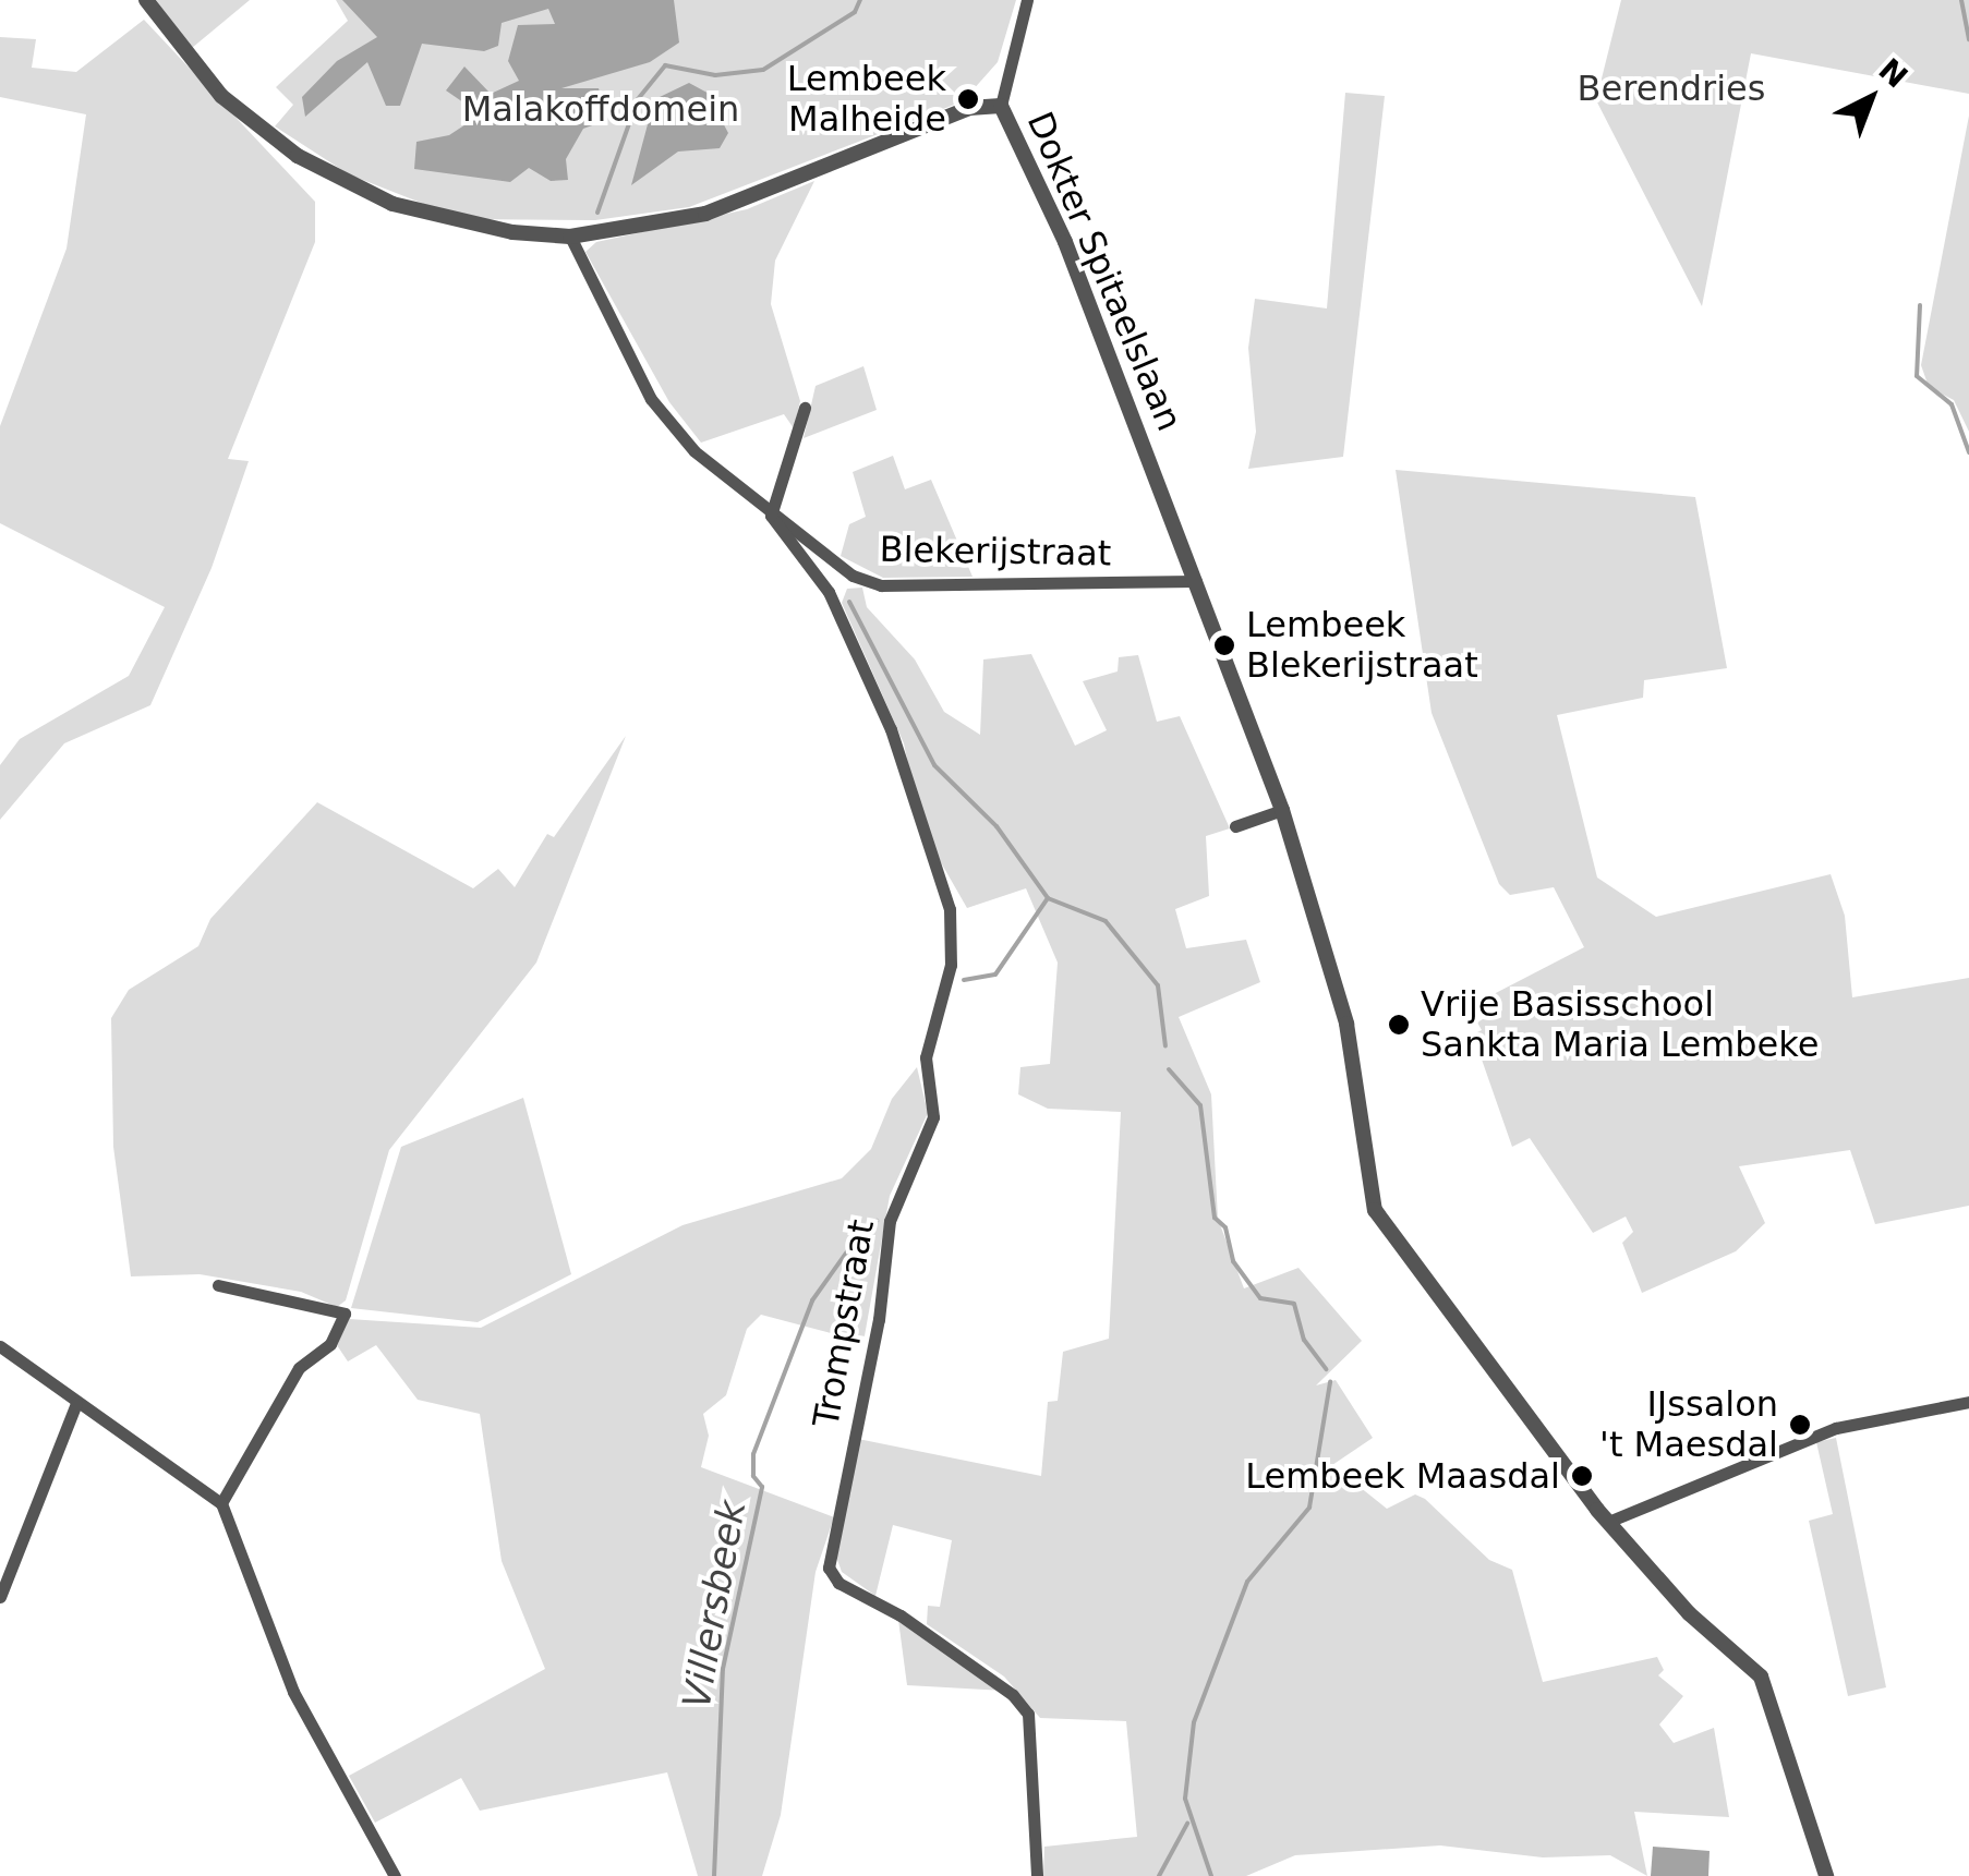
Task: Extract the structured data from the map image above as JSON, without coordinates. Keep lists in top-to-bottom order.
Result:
{
  "streets": {
    "street": ["Dokter Spitaelslaan", "Blekerijstraat", "Trompstraat"]
  },
  "crossings": [
    ["Dokter Spitaelslaan", "Blekerijstraat"],
    ["Blekerijstraat", "Trompstraat"]
  ],
  "water": ["Villersbeek"],
  "parks": ["Berendries", "Malakoffdomein"],
  "places": [
    "Lembeek Malheide",
    "Lembeek Blekerijstraat",
    "Vrije Basisschool Sankta Maria Lembeke",
    "IJssalon 't Maesdal",
    "Lembeek Maasdal"
  ],
  "north": "top right"
}
